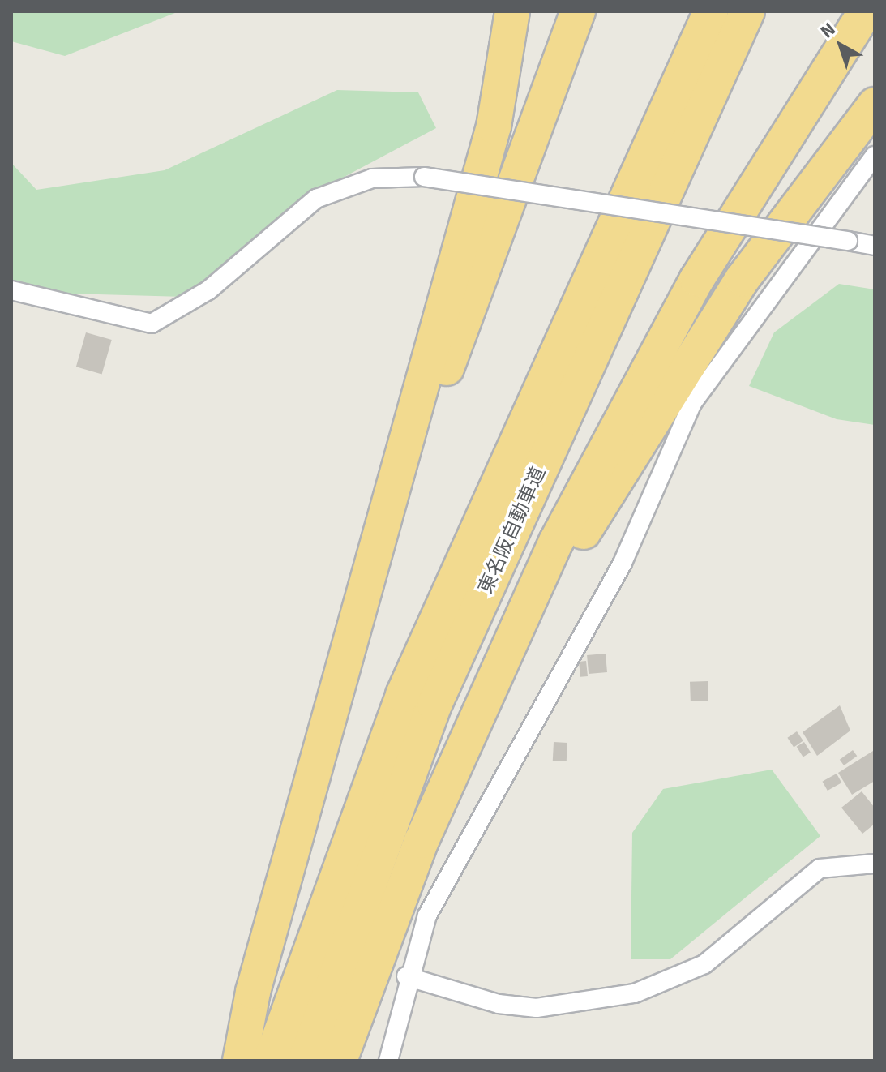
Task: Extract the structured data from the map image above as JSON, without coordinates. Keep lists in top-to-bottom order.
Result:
{
  "streets": {
    "highway": ["東名阪自動車道"]
  },
  "north": "top left"
}
